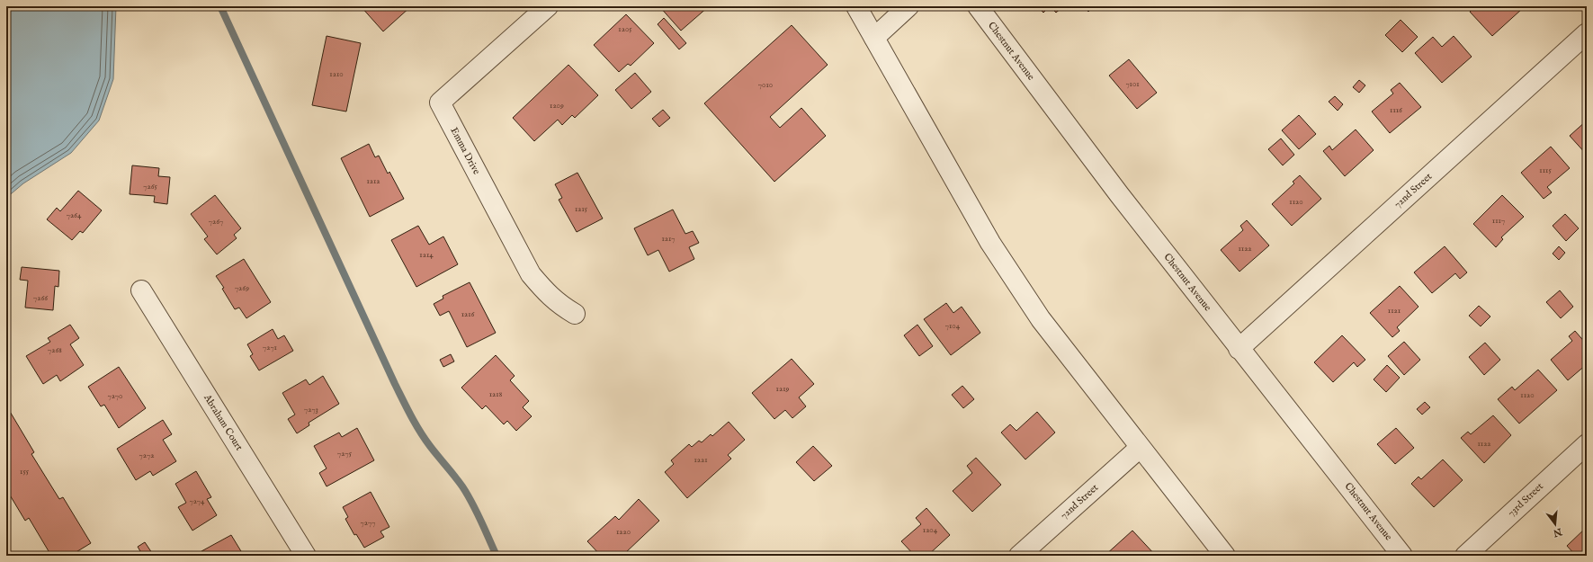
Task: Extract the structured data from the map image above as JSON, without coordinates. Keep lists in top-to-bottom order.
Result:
{
  "streets": {
    "street": [
      "Chestnut Avenue",
      "Emma Drive",
      "72nd Street",
      "Abraham Court",
      "73rd Street"
    ]
  },
  "crossings": [
    ["Chestnut Avenue", "72nd Street"]
  ],
  "house_numbers": [
    "1205",
    "1210",
    "7101",
    "7010",
    "1209",
    "1116",
    "1115",
    "1212",
    "7265",
    "1120",
    "1215",
    "7264",
    "1117",
    "7267",
    "1217",
    "1122",
    "1214",
    "7269",
    "7266",
    "1121",
    "1216",
    "7104",
    "7271",
    "7268",
    "1219",
    "1218",
    "1120",
    "7270",
    "7273",
    "1122",
    "7275",
    "7272",
    "1221",
    "155",
    "7274",
    "7277",
    "1204",
    "1220"
  ],
  "north": "bottom"
}
